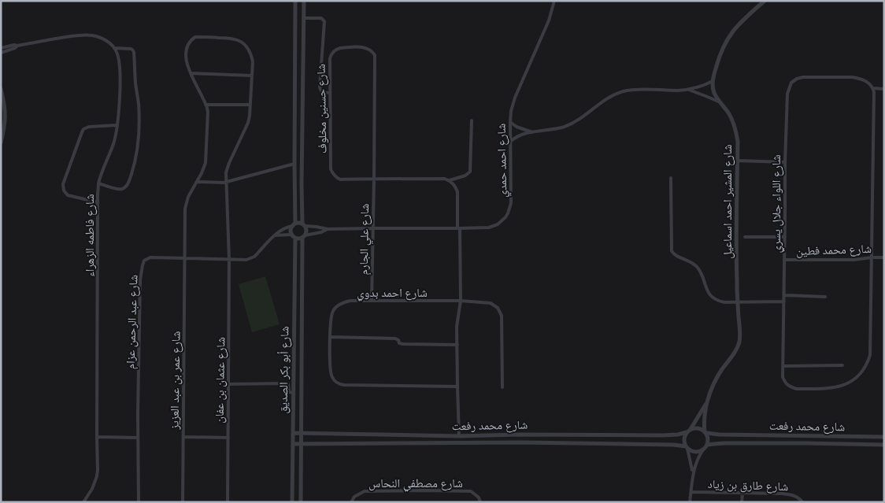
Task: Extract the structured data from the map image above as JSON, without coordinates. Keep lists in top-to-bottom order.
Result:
{
  "streets": {
    "street": [
      "شارع حسنين مخلوف",
      "شارع احمد حمدي",
      "شارع المشير احمد اسماعيل",
      "شارع اللواء جلال يسري",
      "شارع فاطمه الزهراء",
      "شارع علي الجارم",
      "شارع محمد فطين",
      "شارع احمد بدوي",
      "شارع عبد الرحمن عزام",
      "شارع أبو بكر الصديق",
      "شارع عمر بن عبد العزيز",
      "شارع عثمان بن عفان",
      "شارع محمد رفعت",
      "شارع مصطفي النحاس",
      "شارع طارق بن زياد"
    ]
  },
  "crossings": [
    ["شارع حسنين مخلوف", "شارع علي الجارم"],
    ["شارع احمد حمدي", "شارع علي الجارم"],
    ["شارع احمد حمدي", "شارع عبد الرحمن عزام"],
    ["شارع احمد حمدي", "شارع أبو بكر الصديق"],
    ["شارع المشير احمد اسماعيل", "شارع محمد رفعت"],
    ["شارع اللواء جلال يسري", "شارع محمد فطين"],
    ["شارع علي الجارم", "شارع احمد بدوي"],
    ["شارع عبد الرحمن عزام", "شارع أبو بكر الصديق"],
    ["شارع عبد الرحمن عزام", "شارع عمر بن عبد العزيز"],
    ["شارع عبد الرحمن عزام", "شارع عثمان بن عفان"],
    ["شارع أبو بكر الصديق", "شارع محمد رفعت"],
    ["شارع عمر بن عبد العزيز", "شارع عثمان بن عفان"]
  ]
}
